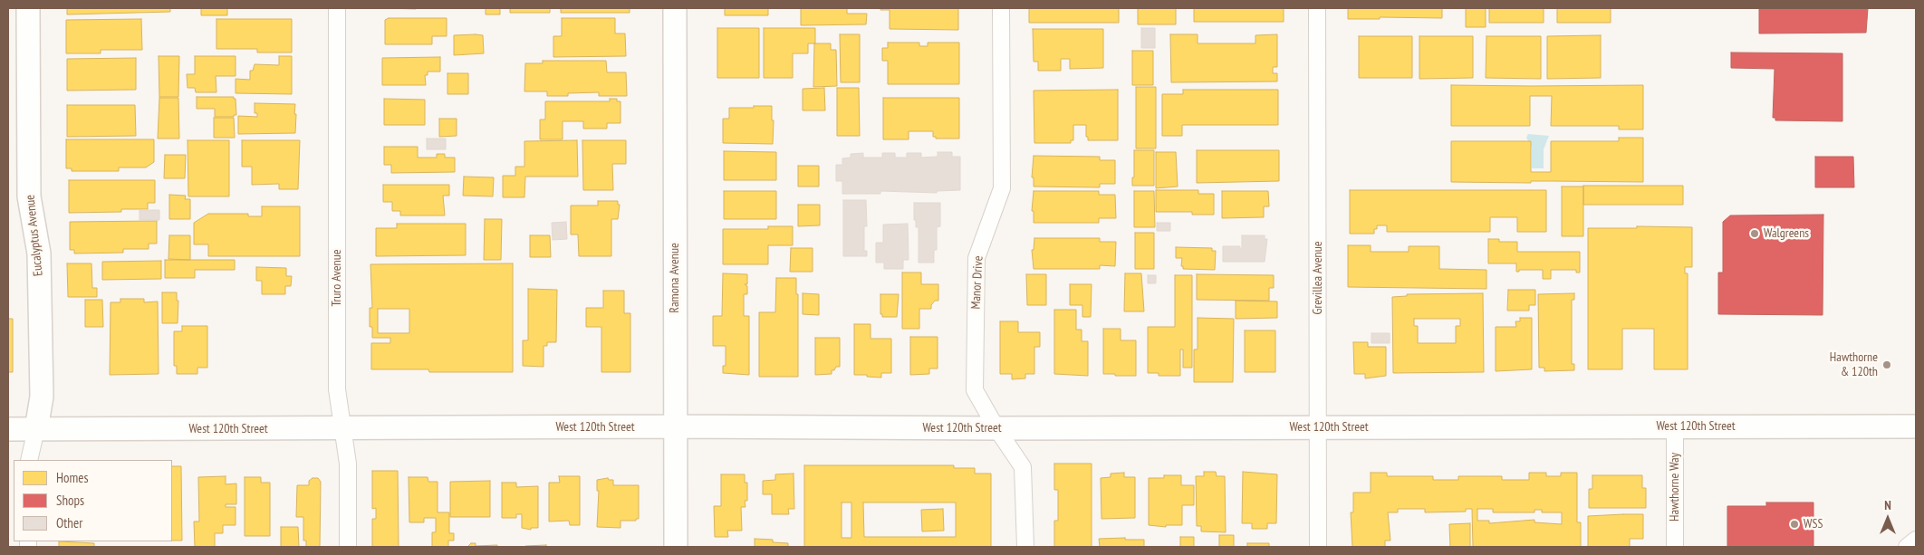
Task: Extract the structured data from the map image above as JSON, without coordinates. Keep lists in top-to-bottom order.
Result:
{
  "streets": {
    "main road": ["Eucalyptus Avenue", "Ramona Avenue", "West 120th Street"],
    "street": [
      "Truro Avenue",
      "Grevillea Avenue",
      "Manor Drive",
      "Hawthorne Way"
    ]
  },
  "crossings": [
    ["Eucalyptus Avenue", "West 120th Street"],
    ["Truro Avenue", "West 120th Street"],
    ["Ramona Avenue", "West 120th Street"],
    ["Grevillea Avenue", "West 120th Street"],
    ["Manor Drive", "West 120th Street"],
    ["West 120th Street", "Hawthorne Way"]
  ],
  "places": ["Walgreens", "Hawthorne & 120th", "WSS"],
  "legend": ["Homes", "Shops", "Other"],
  "north": "top"
}
